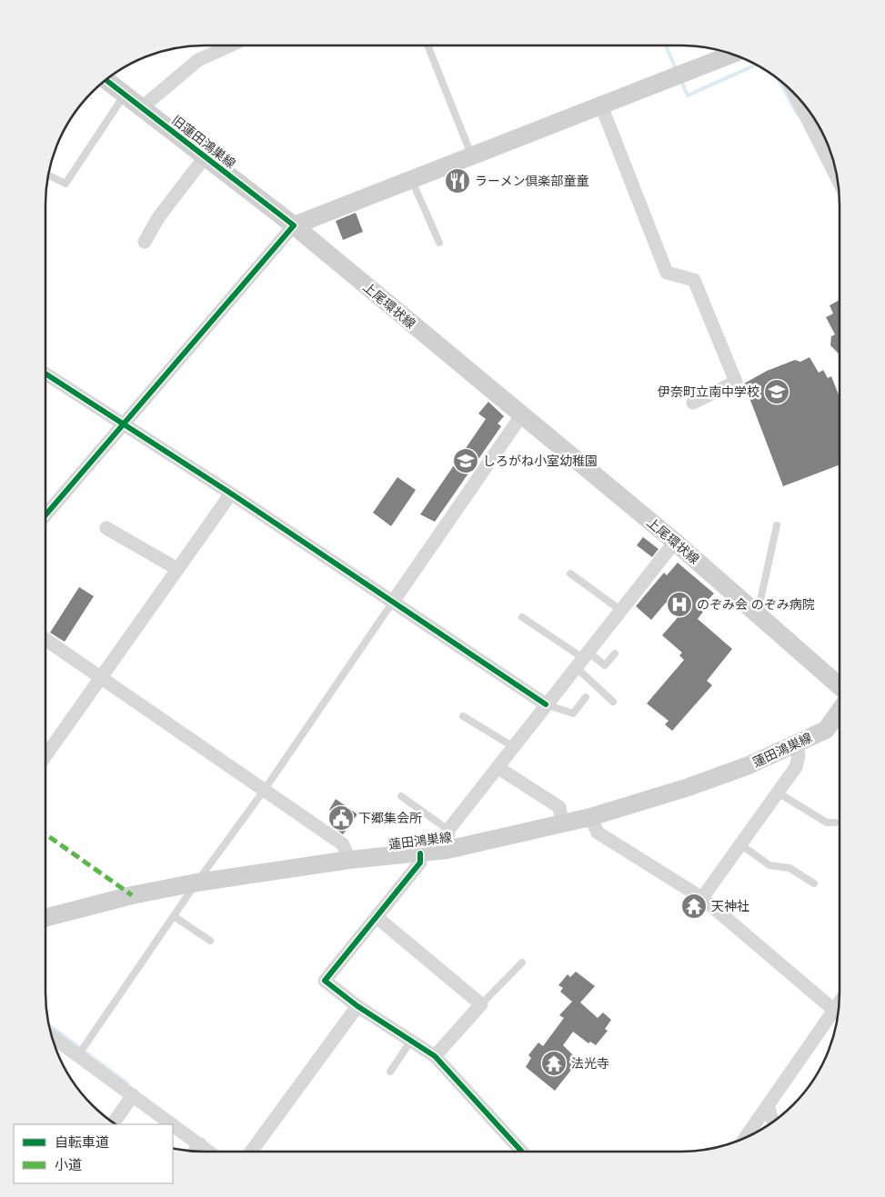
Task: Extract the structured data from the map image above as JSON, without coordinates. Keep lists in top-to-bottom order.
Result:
{
  "streets": {
    "main road": ["旧蓮田鴻巣線", "上尾環状線", "蓮田鴻巣線"]
  },
  "crossings": [
    ["旧蓮田鴻巣線", "上尾環状線"]
  ],
  "places": {
    "restaurant": ["ラーメン倶楽部童童"],
    "school or university": ["伊奈町立南中学校", "しろがね小室幼稚園"],
    "hospital": ["のぞみ会 のぞみ病院"],
    "public building": ["下郷集会所"],
    "temple": ["天神社", "法光寺"]
  },
  "legend": ["自転車道", "小道"]
}
